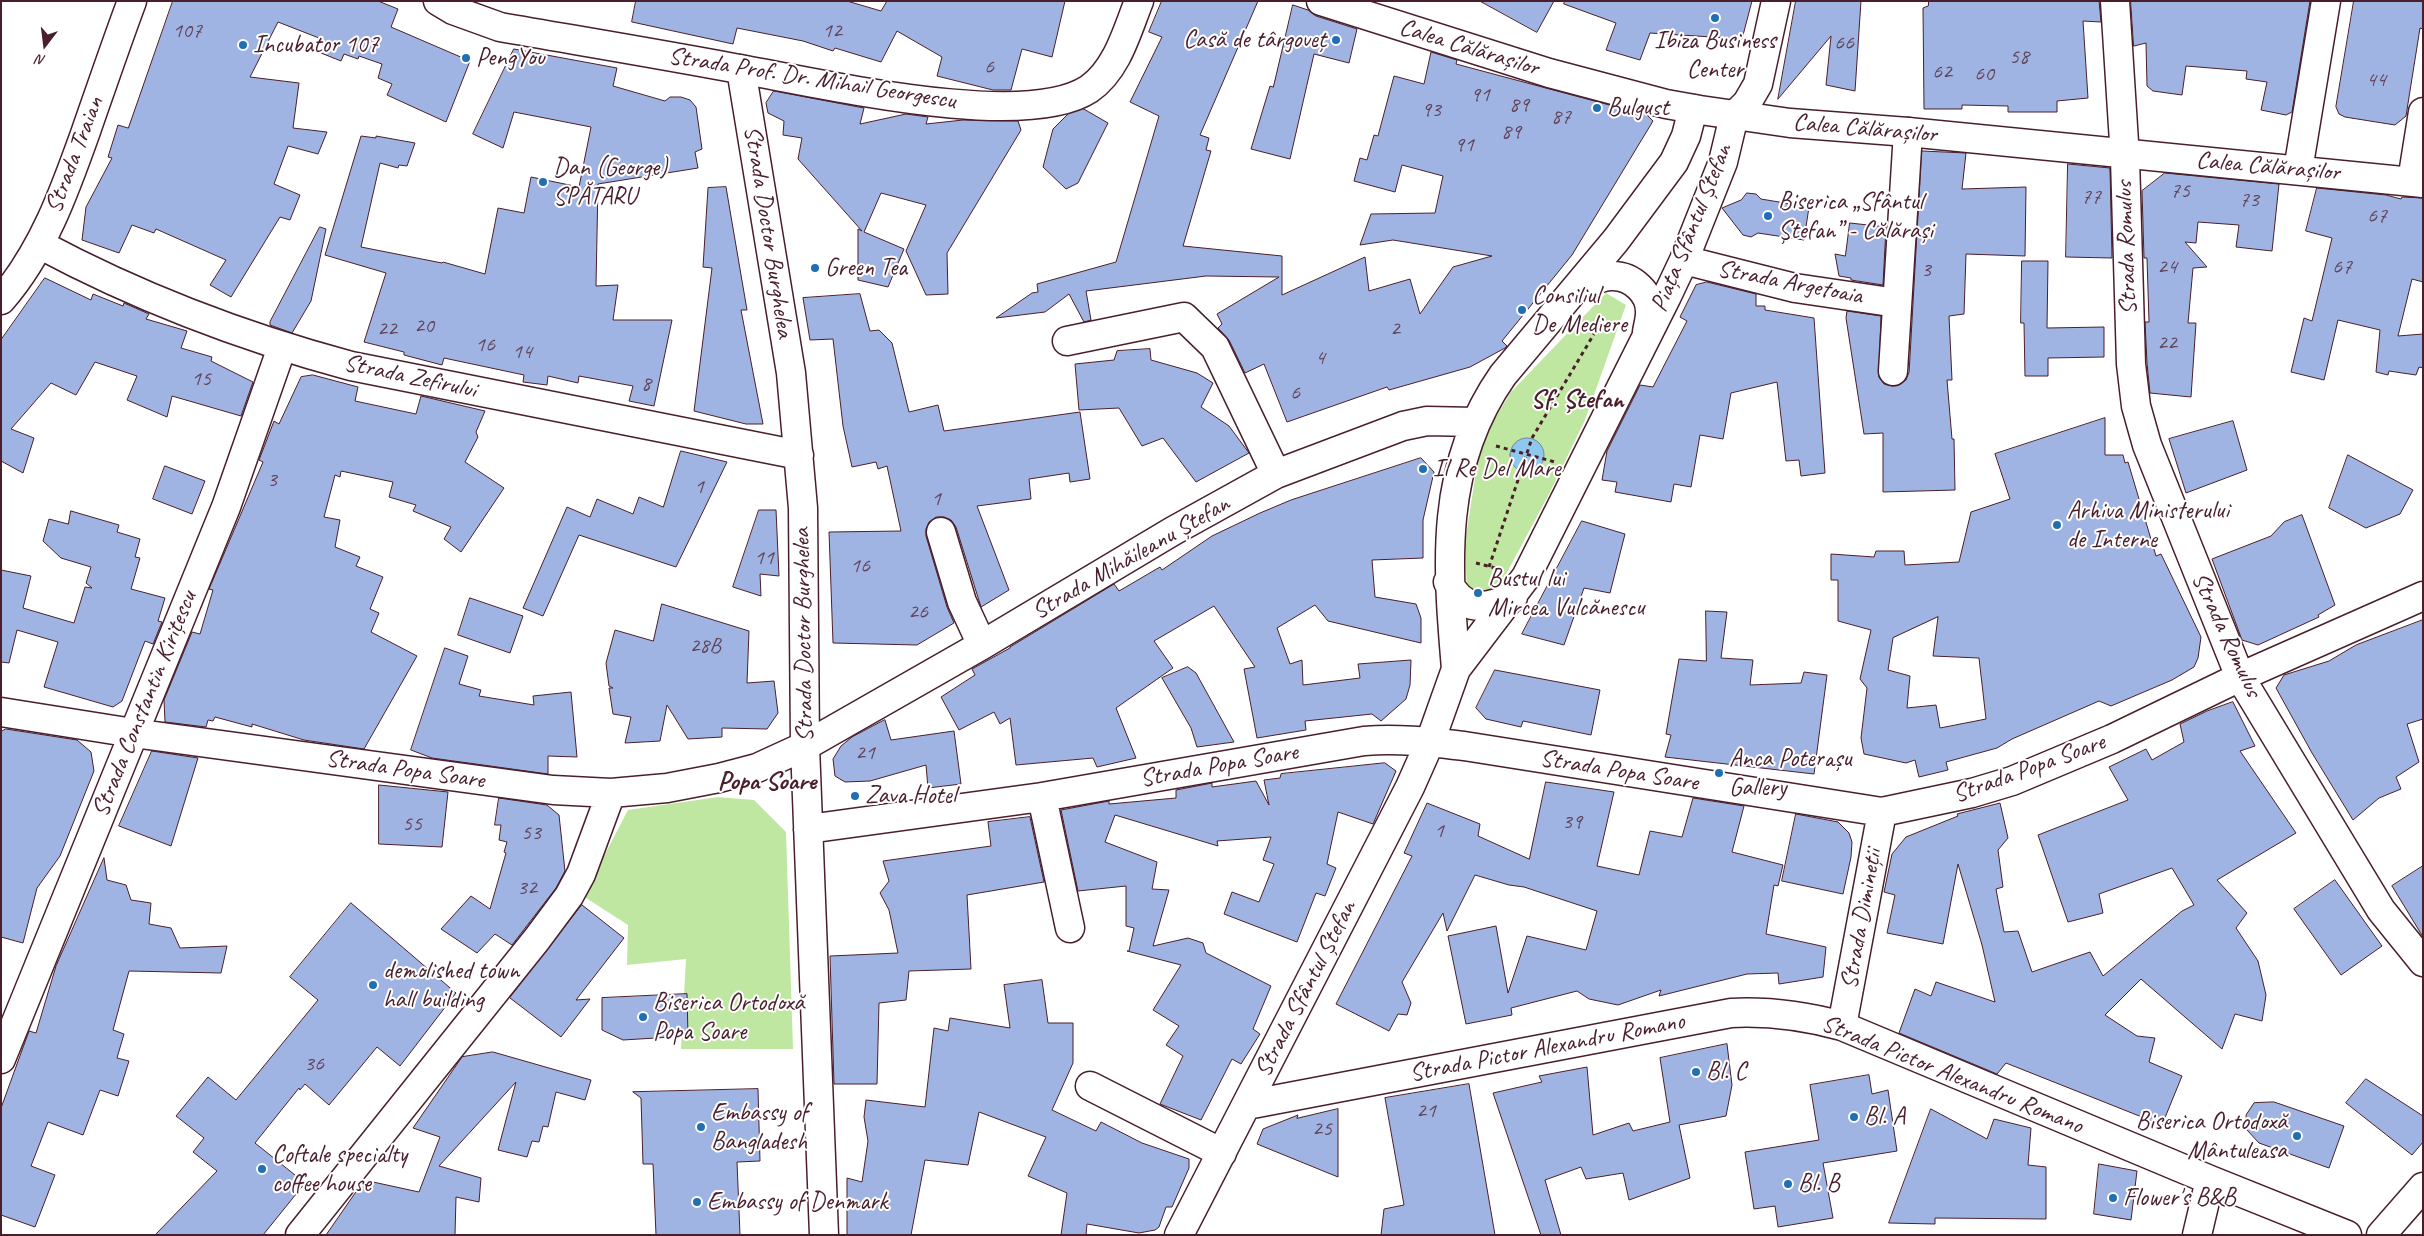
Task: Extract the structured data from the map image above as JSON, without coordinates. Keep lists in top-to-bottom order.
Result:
{
  "streets": {
    "street": [
      "Calea Călărașilor",
      "Strada Prof. Dr. Mihail Georgescu",
      "Strada Traian",
      "Piața Sfântul Ștefan",
      "Strada Doctor Burghelea",
      "Strada Romulus",
      "Strada Argetoaia",
      "Strada Zefirului",
      "Strada Mihăileanu Ștefan",
      "Strada Constantin Kirițescu",
      "Strada Popa Soare",
      "Strada Dimineții",
      "Strada Sfântul Ștefan",
      "Strada Pictor Alexandru Romano"
    ]
  },
  "crossings": [
    ["Calea Călărașilor", "Piața Sfântul Ștefan"],
    ["Calea Călărașilor", "Strada Romulus"],
    ["Strada Prof. Dr. Mihail Georgescu", "Strada Doctor Burghelea"],
    ["Strada Traian", "Strada Zefirului"],
    ["Piața Sfântul Ștefan", "Strada Argetoaia"],
    ["Piața Sfântul Ștefan", "Strada Mihăileanu Ștefan"],
    ["Piața Sfântul Ștefan", "Strada Popa Soare"],
    ["Piața Sfântul Ștefan", "Strada Sfântul Ștefan"],
    ["Strada Doctor Burghelea", "Strada Zefirului"],
    ["Strada Doctor Burghelea", "Strada Mihăileanu Ștefan"],
    ["Strada Doctor Burghelea", "Strada Popa Soare"],
    ["Strada Romulus", "Strada Popa Soare"],
    ["Strada Zefirului", "Strada Constantin Kirițescu"],
    ["Strada Mihăileanu Ștefan", "Strada Popa Soare"],
    ["Strada Constantin Kirițescu", "Strada Popa Soare"],
    ["Strada Popa Soare", "Strada Dimineții"],
    ["Strada Popa Soare", "Strada Sfântul Ștefan"],
    ["Strada Dimineții", "Strada Pictor Alexandru Romano"],
    ["Strada Sfântul Ștefan", "Strada Pictor Alexandru Romano"]
  ],
  "districts": ["Sf. Ștefan", "Popa Soare"],
  "places": [
    "Ibiza Business Center",
    "Casă de târgoveț",
    "Incubator 107",
    "PengYou",
    "Bulgust",
    "Dan (George) SPĂTARU",
    "Biserica „Sfântul Ștefan” - Călărași",
    "Green Tea",
    "Consiliul De Mediere",
    "Il Re Del Mare",
    "Arhiva Ministerului de Interne",
    "Bustul lui Mircea Vulcănescu",
    "Anca Poterașu Gallery",
    "Zava Hotel",
    "demolished town hall building",
    "Biserica Ortodoxă Popa Soare",
    "Bl. C",
    "Bl. A",
    "Embassy of Bangladesh",
    "Biserica Ortodoxă Mântuleasa",
    "Coftale specialty coffee house",
    "Bl. B",
    "Flower's B&B",
    "Embassy of Denmark"
  ],
  "house_numbers": [
    "107",
    "12",
    "66",
    "58",
    "6",
    "62",
    "60",
    "44",
    "91",
    "89",
    "93",
    "87",
    "89",
    "91",
    "75",
    "77",
    "73",
    "67",
    "24",
    "67",
    "3",
    "20",
    "22",
    "2",
    "22",
    "16",
    "14",
    "4",
    "15",
    "8",
    "6",
    "3",
    "1",
    "1",
    "11",
    "16",
    "26",
    "28B",
    "21",
    "39",
    "55",
    "1",
    "53",
    "32",
    "36",
    "21",
    "25"
  ],
  "north": "bottom"
}
